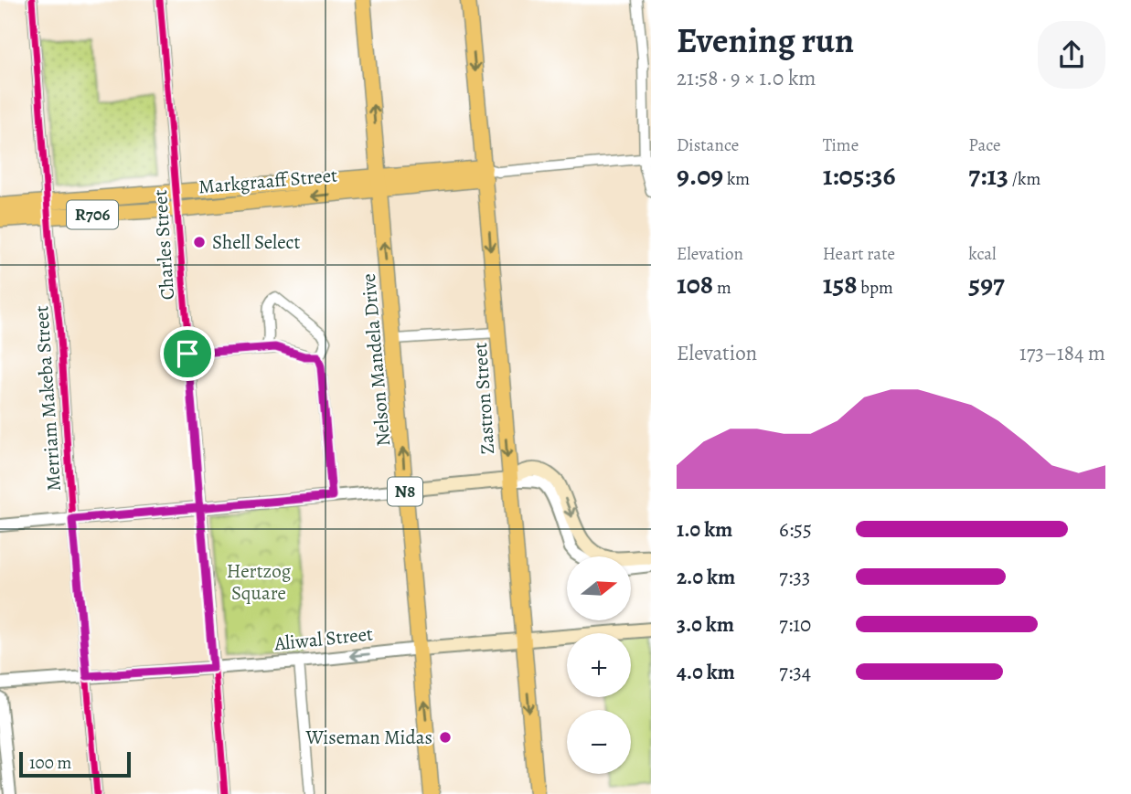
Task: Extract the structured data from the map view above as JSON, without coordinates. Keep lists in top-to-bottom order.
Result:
{
  "streets": {
    "main road": [
      "Markgraaff Street",
      "R706",
      "Nelson Mandela Drive",
      "Zastron Street",
      "N8",
      "Aliwal Street"
    ],
    "street": ["Charles Street", "Merriam Makeba Street"]
  },
  "crossings": [
    ["Markgraaff Street", "Charles Street"],
    ["Markgraaff Street", "Nelson Mandela Drive"],
    ["Markgraaff Street", "Merriam Makeba Street"],
    ["Markgraaff Street", "Zastron Street"],
    ["Charles Street", "Aliwal Street"],
    ["Nelson Mandela Drive", "Aliwal Street"],
    ["Merriam Makeba Street", "Aliwal Street"],
    ["Zastron Street", "Aliwal Street"]
  ],
  "one_way": ["Nelson Mandela Drive", "Zastron Street"],
  "parks": ["Hertzog Square"],
  "places": ["Shell Select", "Wiseman Midas"],
  "scale_bar": "100 m",
  "north": "right",
  "page": {
    "heading": ["Evening run", "21:58 · 9 × 1.0 km"],
    "stats": [
      ["Distance", "9.09 km"],
      ["Time", "1:05:36"],
      ["Pace", "7:13 /km"],
      ["Elevation", "108 m"],
      ["Heart rate", "158 bpm"],
      ["kcal", "597"]
    ],
    "chart": ["Elevation", "173–184 m"],
    "list": [
      {
        "name": "1.0 km",
        "note": "6:55"
      },
      {
        "name": "2.0 km",
        "note": "7:33"
      },
      {
        "name": "3.0 km",
        "note": "7:10"
      },
      {
        "name": "4.0 km",
        "note": "7:34"
      }
    ],
    "map_buttons": ["+", "−"],
    "scale": "100 m"
  }
}
